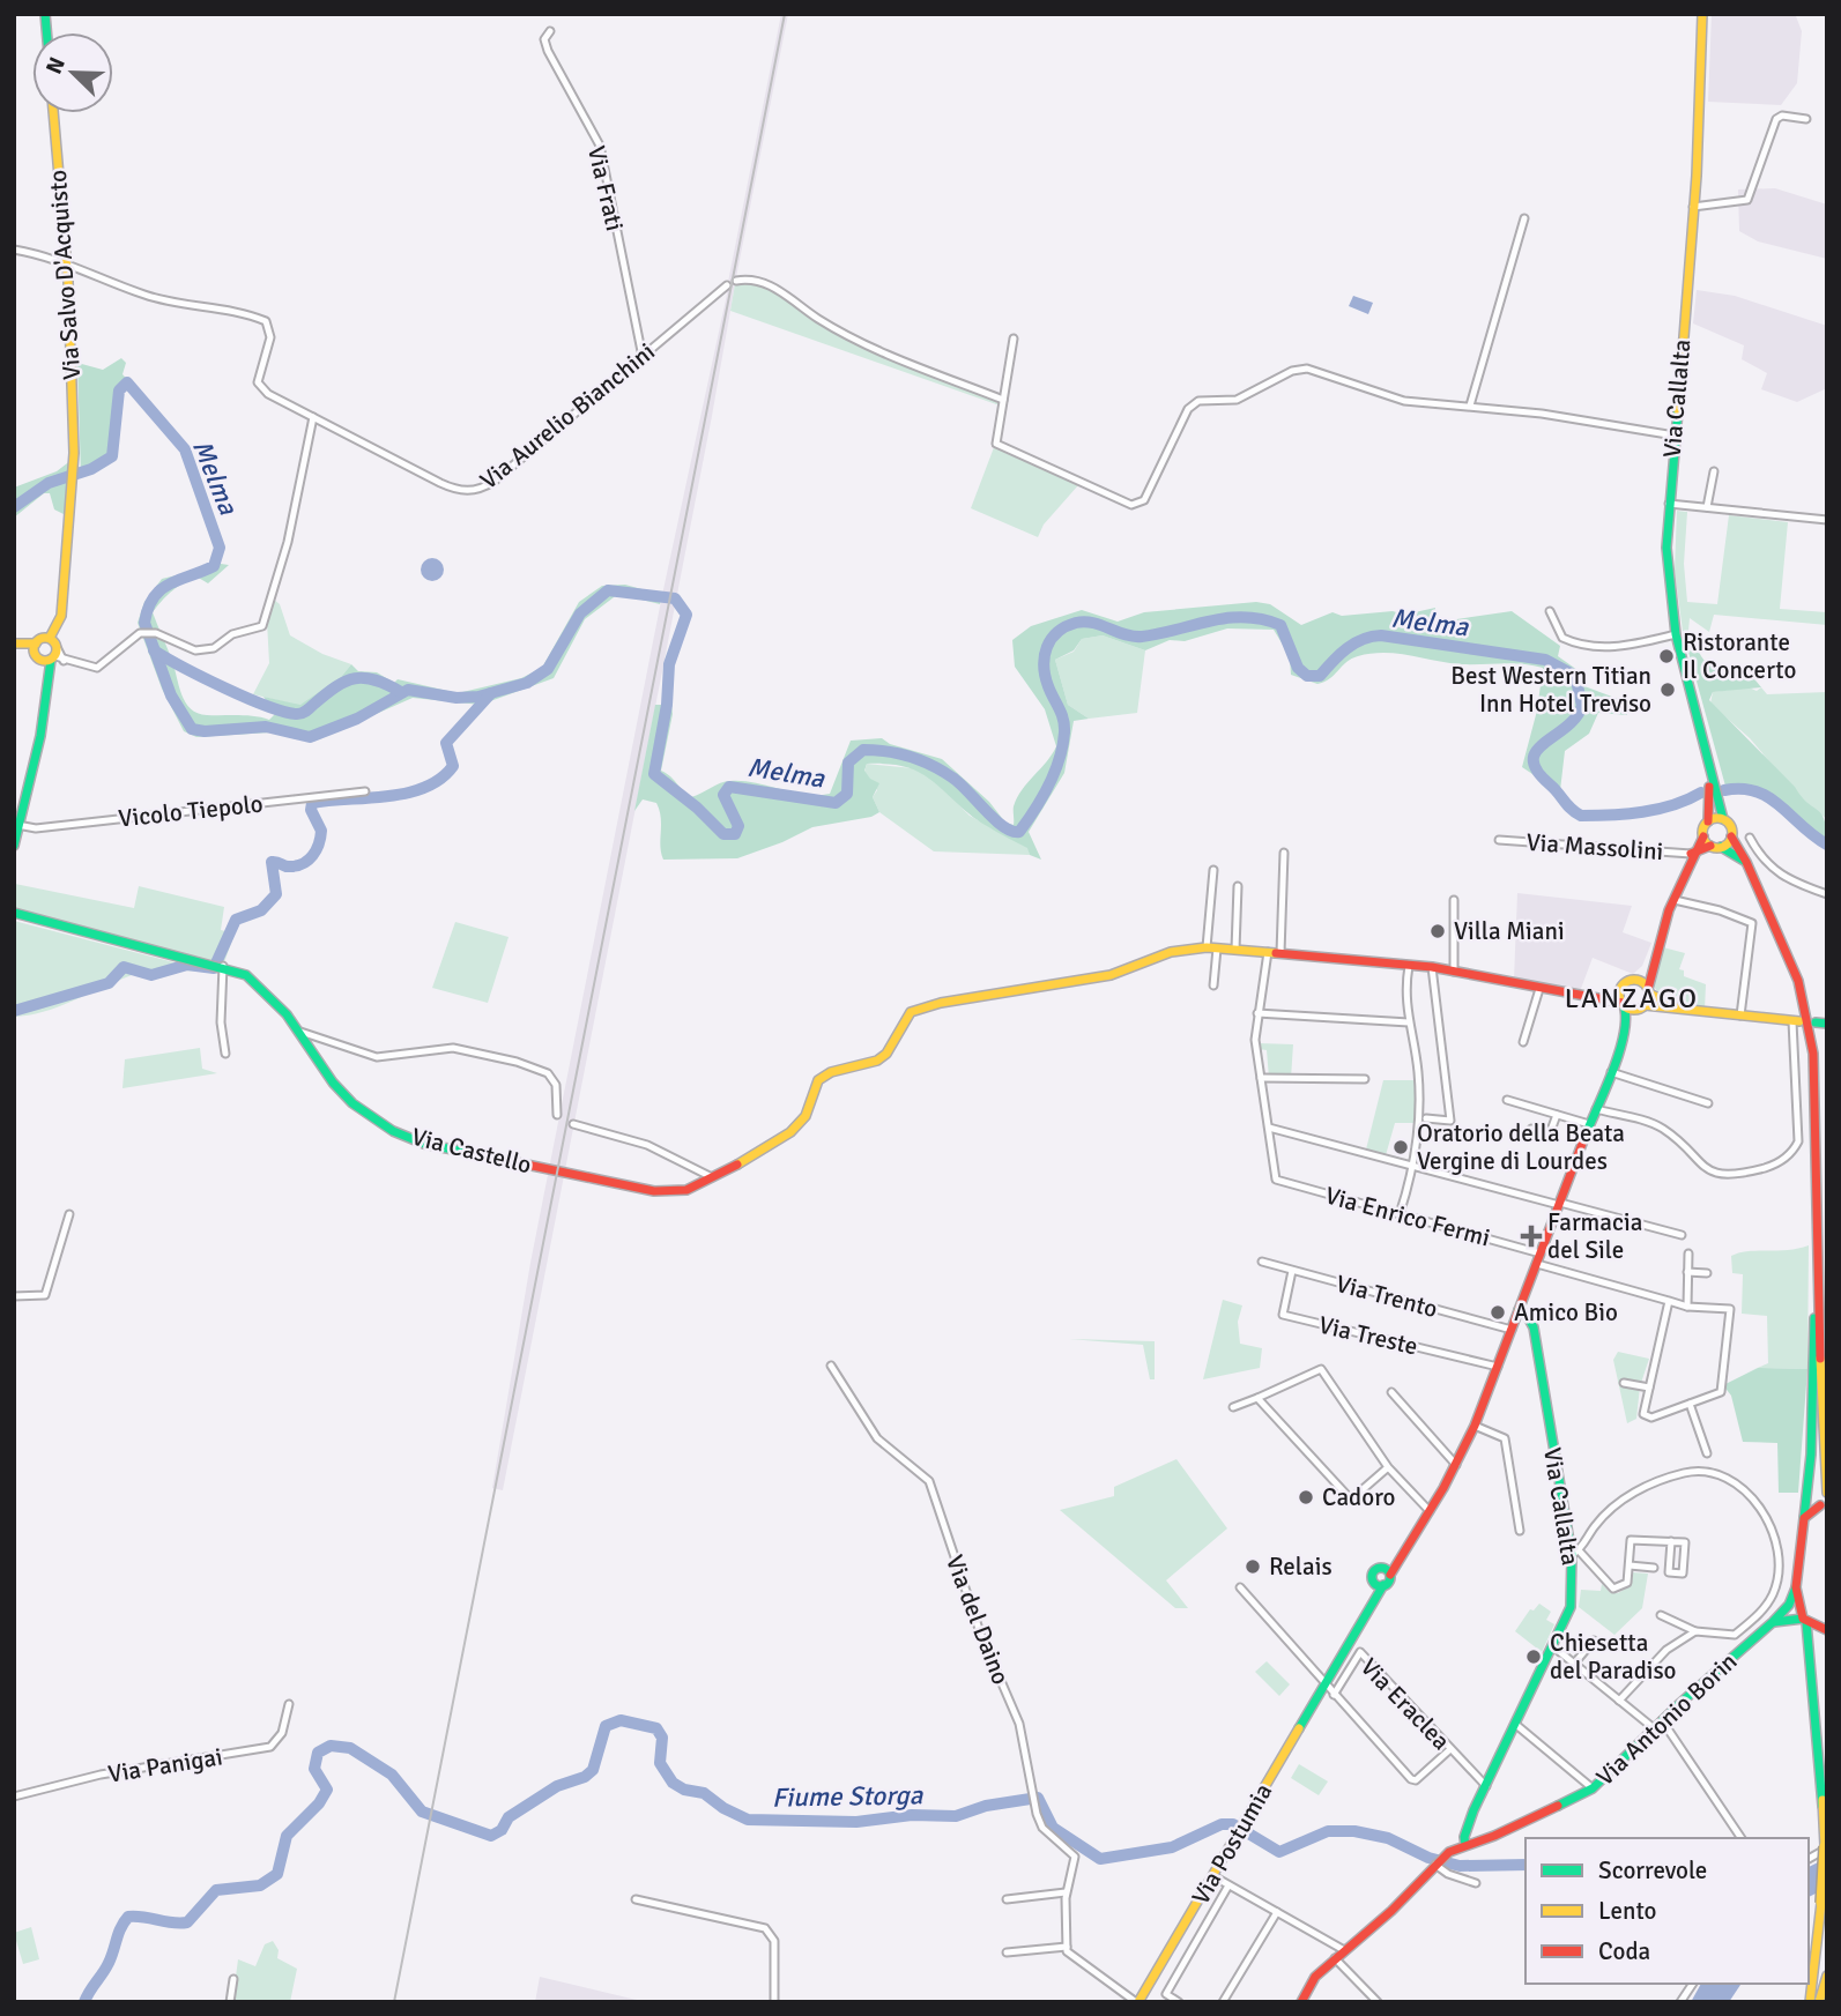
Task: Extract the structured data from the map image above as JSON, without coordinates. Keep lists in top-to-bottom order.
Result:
{
  "streets": {
    "main road": [
      "Via Salvo D'Acquisto",
      "Via Callalta",
      "Via Castello",
      "Via Antonio Borin",
      "Via Postumia"
    ],
    "street": [
      "Via Frati",
      "Via Aurelio Bianchini",
      "Vicolo Tiepolo",
      "Via Massolini",
      "Via Enrico Fermi",
      "Via Trento",
      "Via Treste",
      "Via del Daino",
      "Via Eraclea",
      "Via Panigai"
    ]
  },
  "crossings": [
    ["Via Frati", "Via Aurelio Bianchini"],
    ["Via Salvo D'Acquisto", "Via Aurelio Bianchini"],
    ["Via Callalta", "Via Eraclea"],
    ["Via Callalta", "Via Antonio Borin"],
    ["Via Callalta", "Via Postumia"],
    ["Via Trento", "Via Treste"],
    ["Via Trento", "Via Postumia"],
    ["Via Treste", "Via Postumia"],
    ["Via Eraclea", "Via Postumia"]
  ],
  "districts": ["LANZAGO"],
  "water": ["Melma", "Fiume Storga"],
  "places": {
    "other": [
      "Ristorante Il Concerto",
      "Best Western Titian Inn Hotel Treviso",
      "Villa Miani",
      "Oratorio della Beata Vergine di Lourdes",
      "Amico Bio",
      "Cadoro",
      "Relais",
      "Chiesetta del Paradiso"
    ],
    "health": ["Farmacia del Sile"]
  },
  "legend": ["Scorrevole", "Lento", "Coda"],
  "north": "top left"
}
